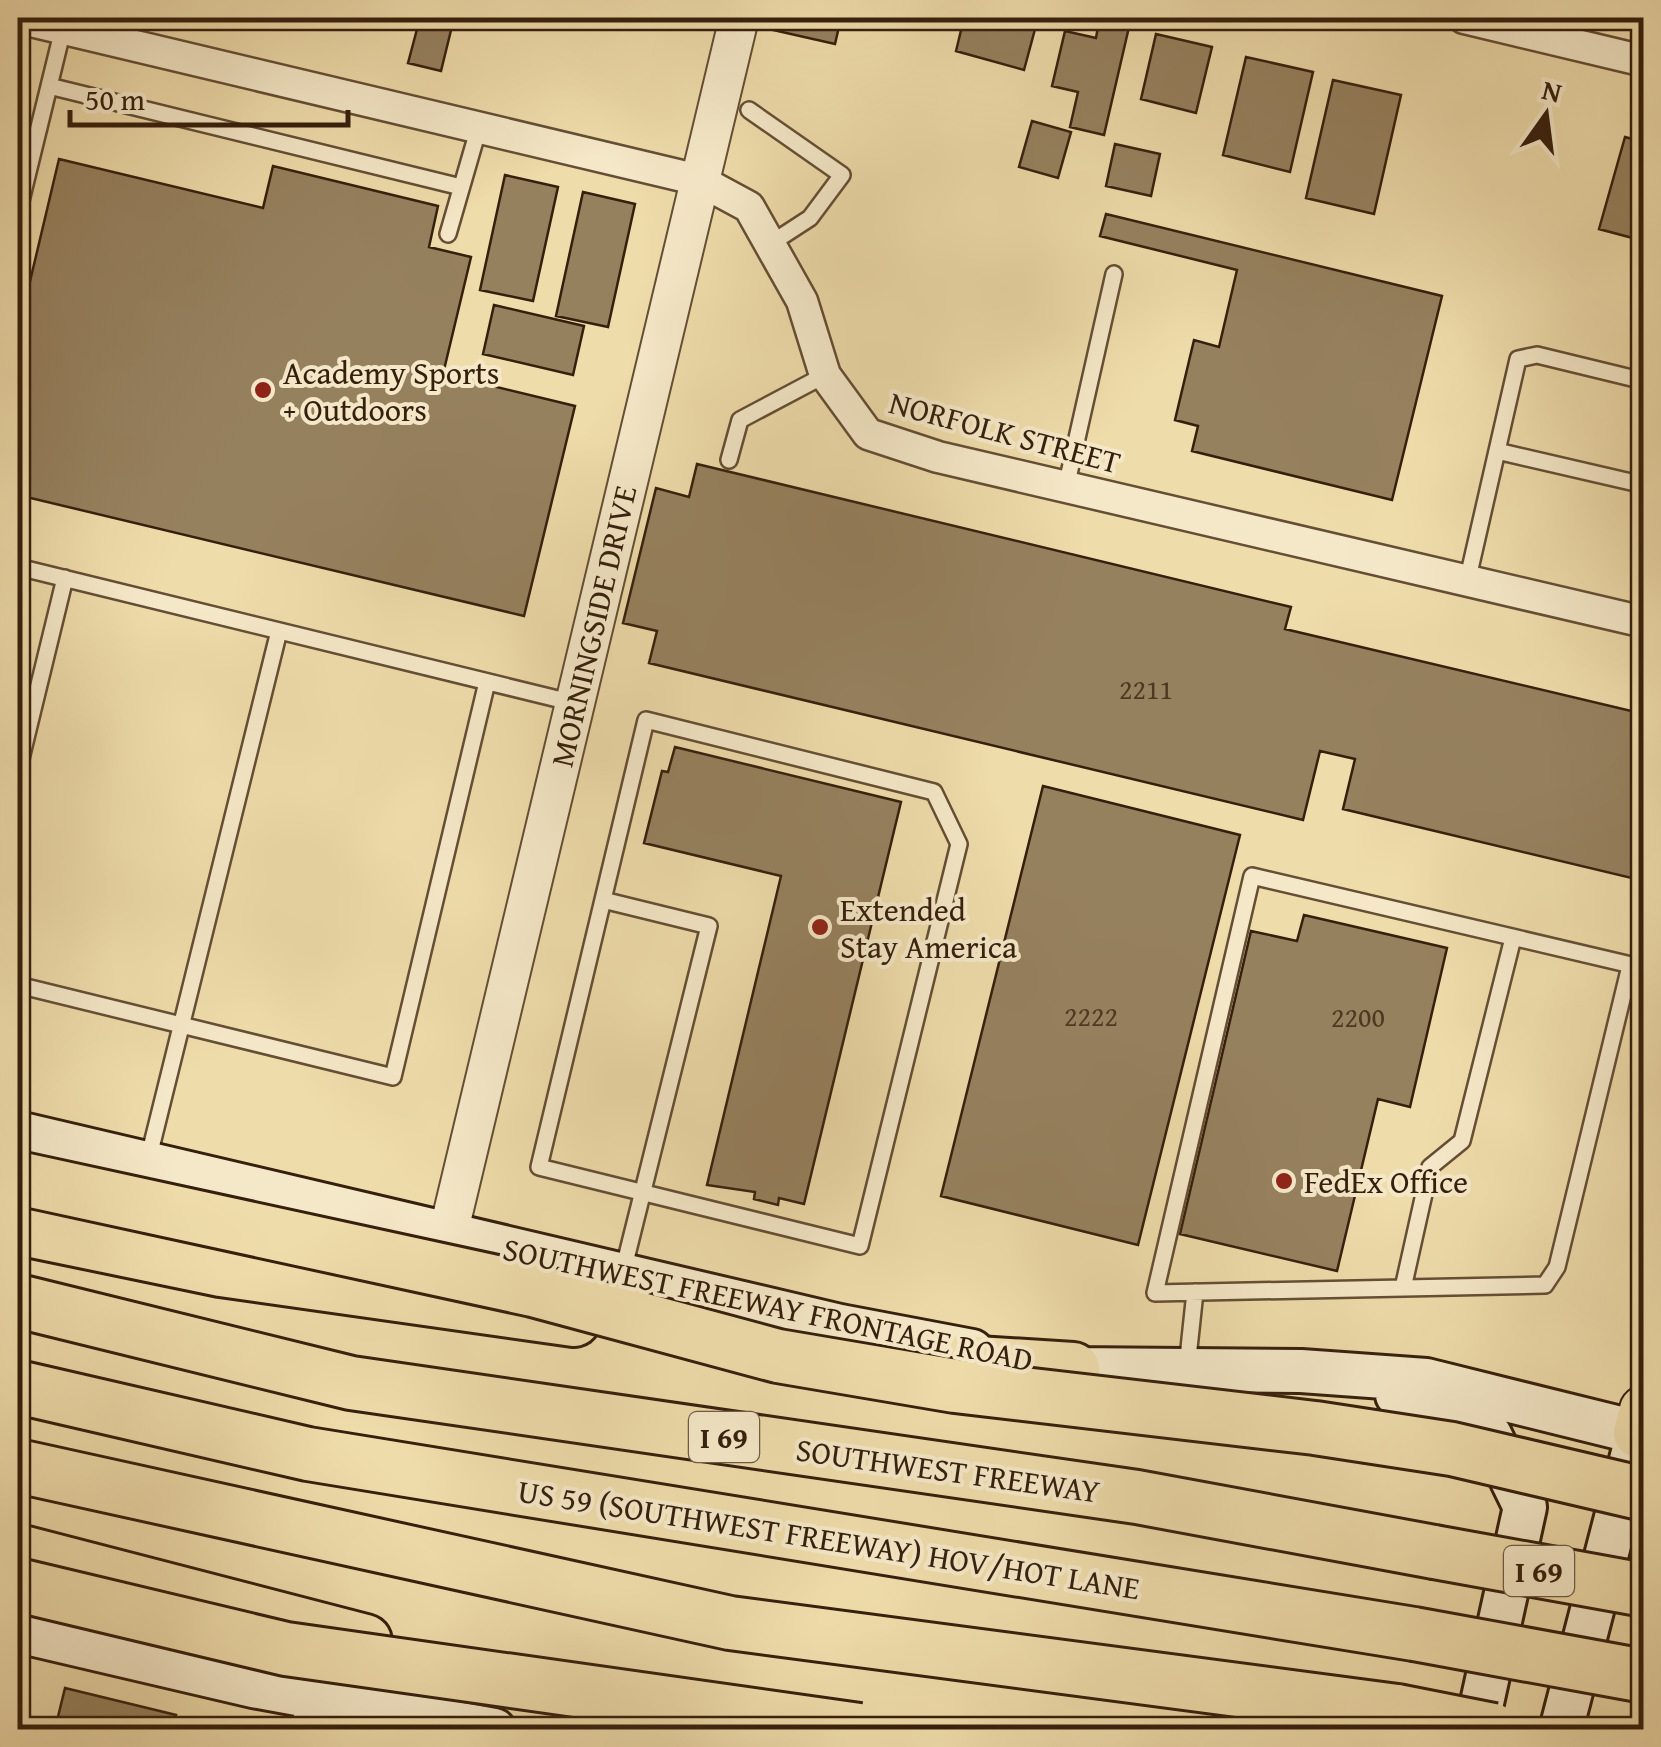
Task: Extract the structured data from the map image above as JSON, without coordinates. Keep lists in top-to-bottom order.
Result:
{
  "streets": {
    "highway": ["I 69", "SOUTHWEST FREEWAY", "US 59 (SOUTHWEST FREEWAY) HOV/HOT LANE"],
    "main road": ["SOUTHWEST FREEWAY FRONTAGE ROAD"],
    "street": ["NORFOLK STREET", "MORNINGSIDE DRIVE"]
  },
  "crossings": [
    ["NORFOLK STREET", "MORNINGSIDE DRIVE"],
    ["MORNINGSIDE DRIVE", "SOUTHWEST FREEWAY FRONTAGE ROAD"]
  ],
  "places": ["Academy Sports + Outdoors", "Extended Stay America", "FedEx Office"],
  "house_numbers": ["2211", "2222", "2200"],
  "scale_bar": "50 m",
  "north": "top"
}
